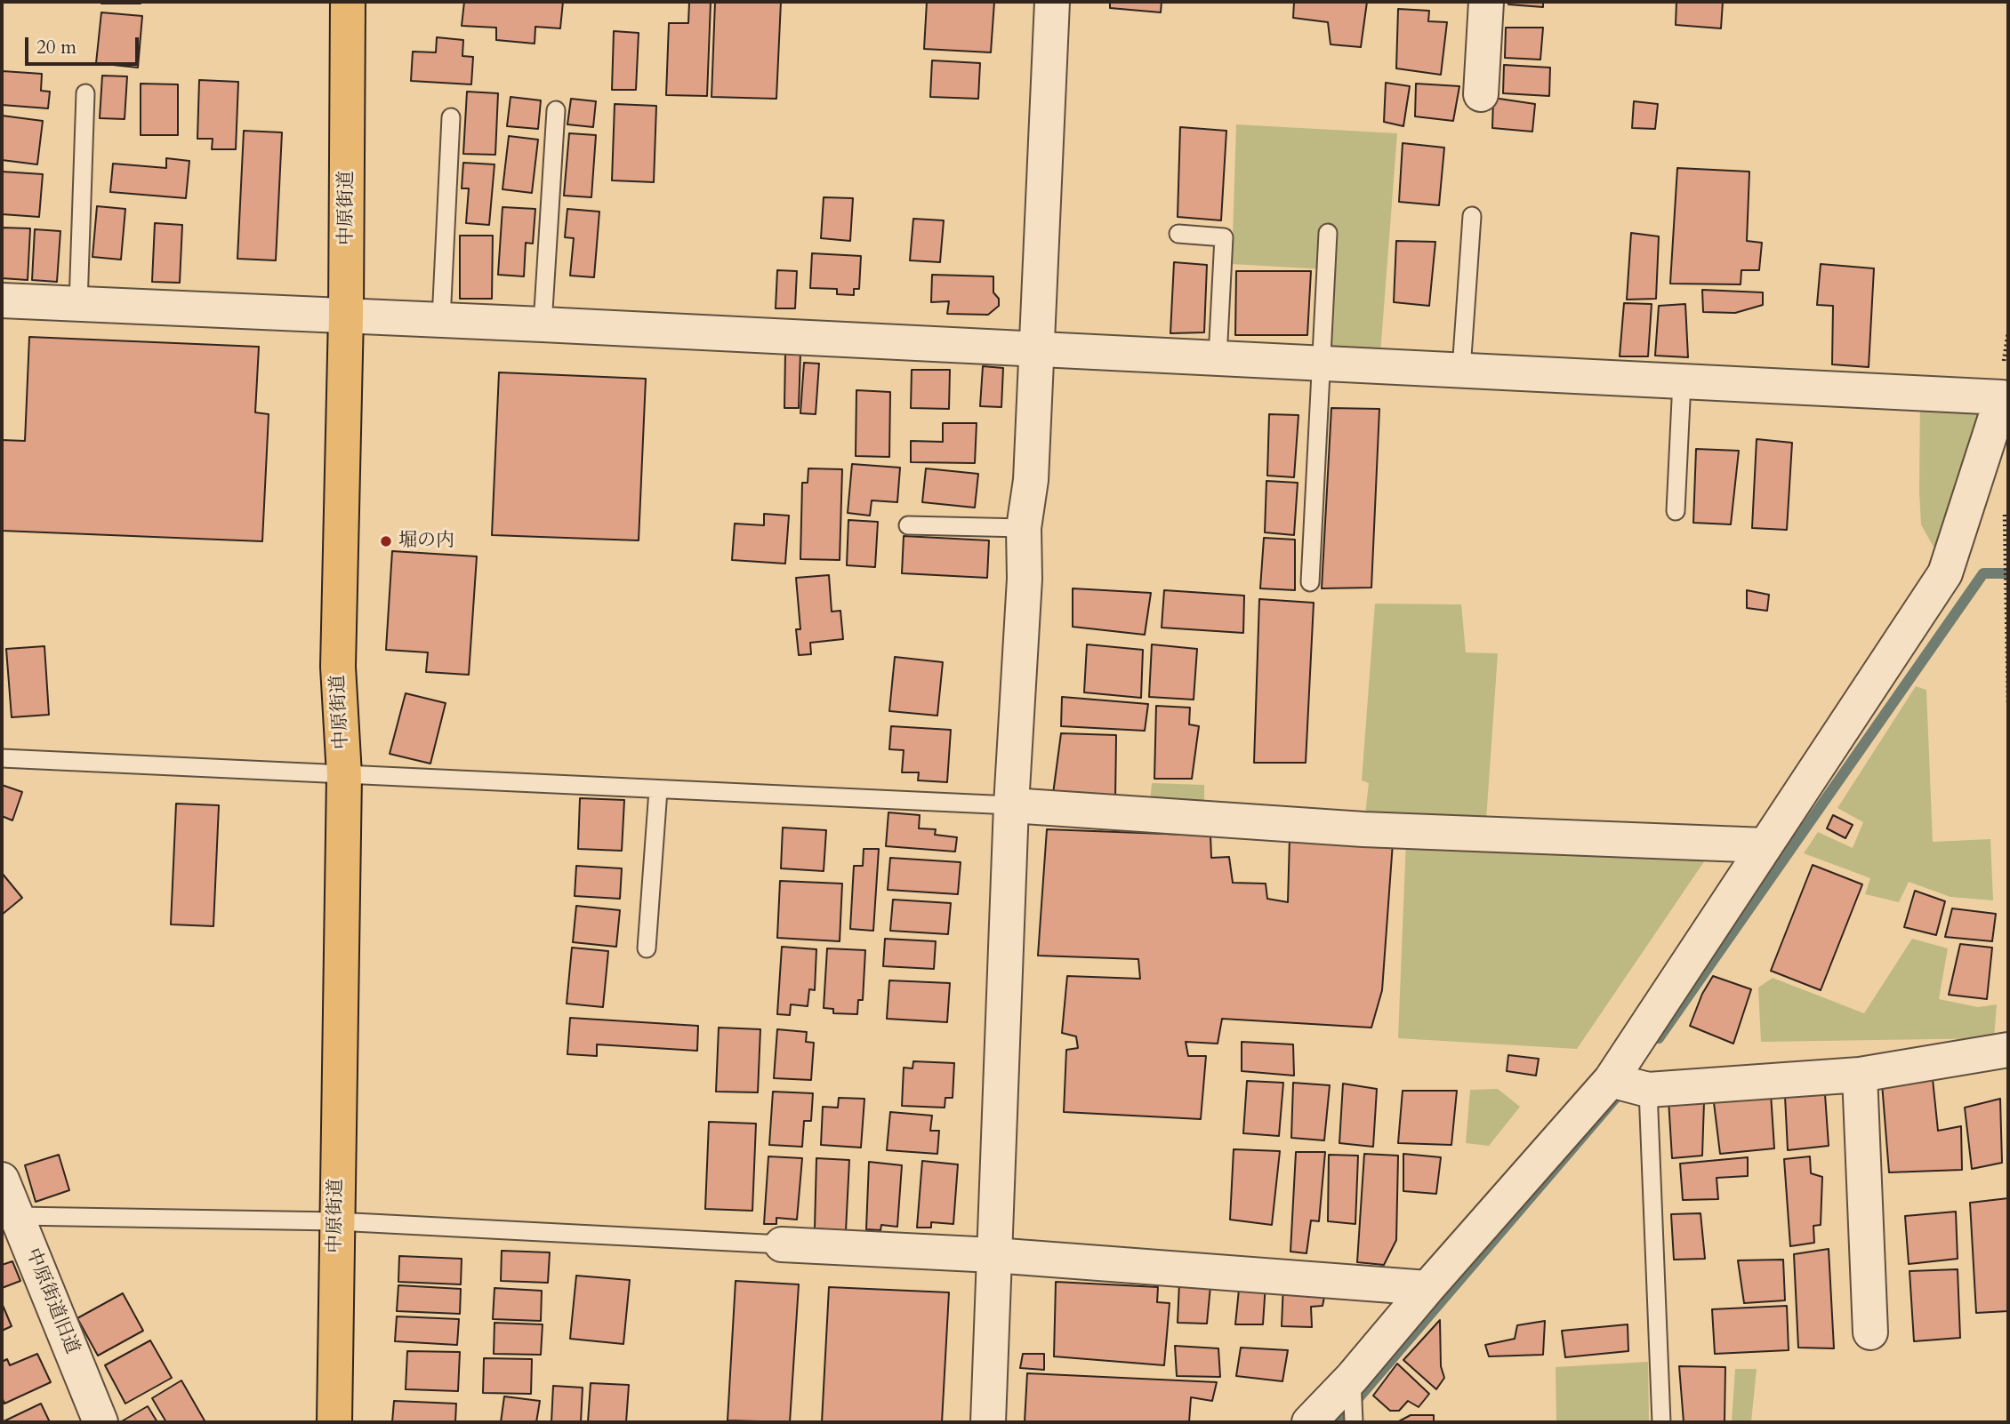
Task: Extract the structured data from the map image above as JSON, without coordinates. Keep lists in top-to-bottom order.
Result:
{
  "streets": {
    "main road": ["中原街道"],
    "street": ["中原街道旧道"]
  },
  "places": ["堀の内"],
  "scale_bar": "20 m"
}
